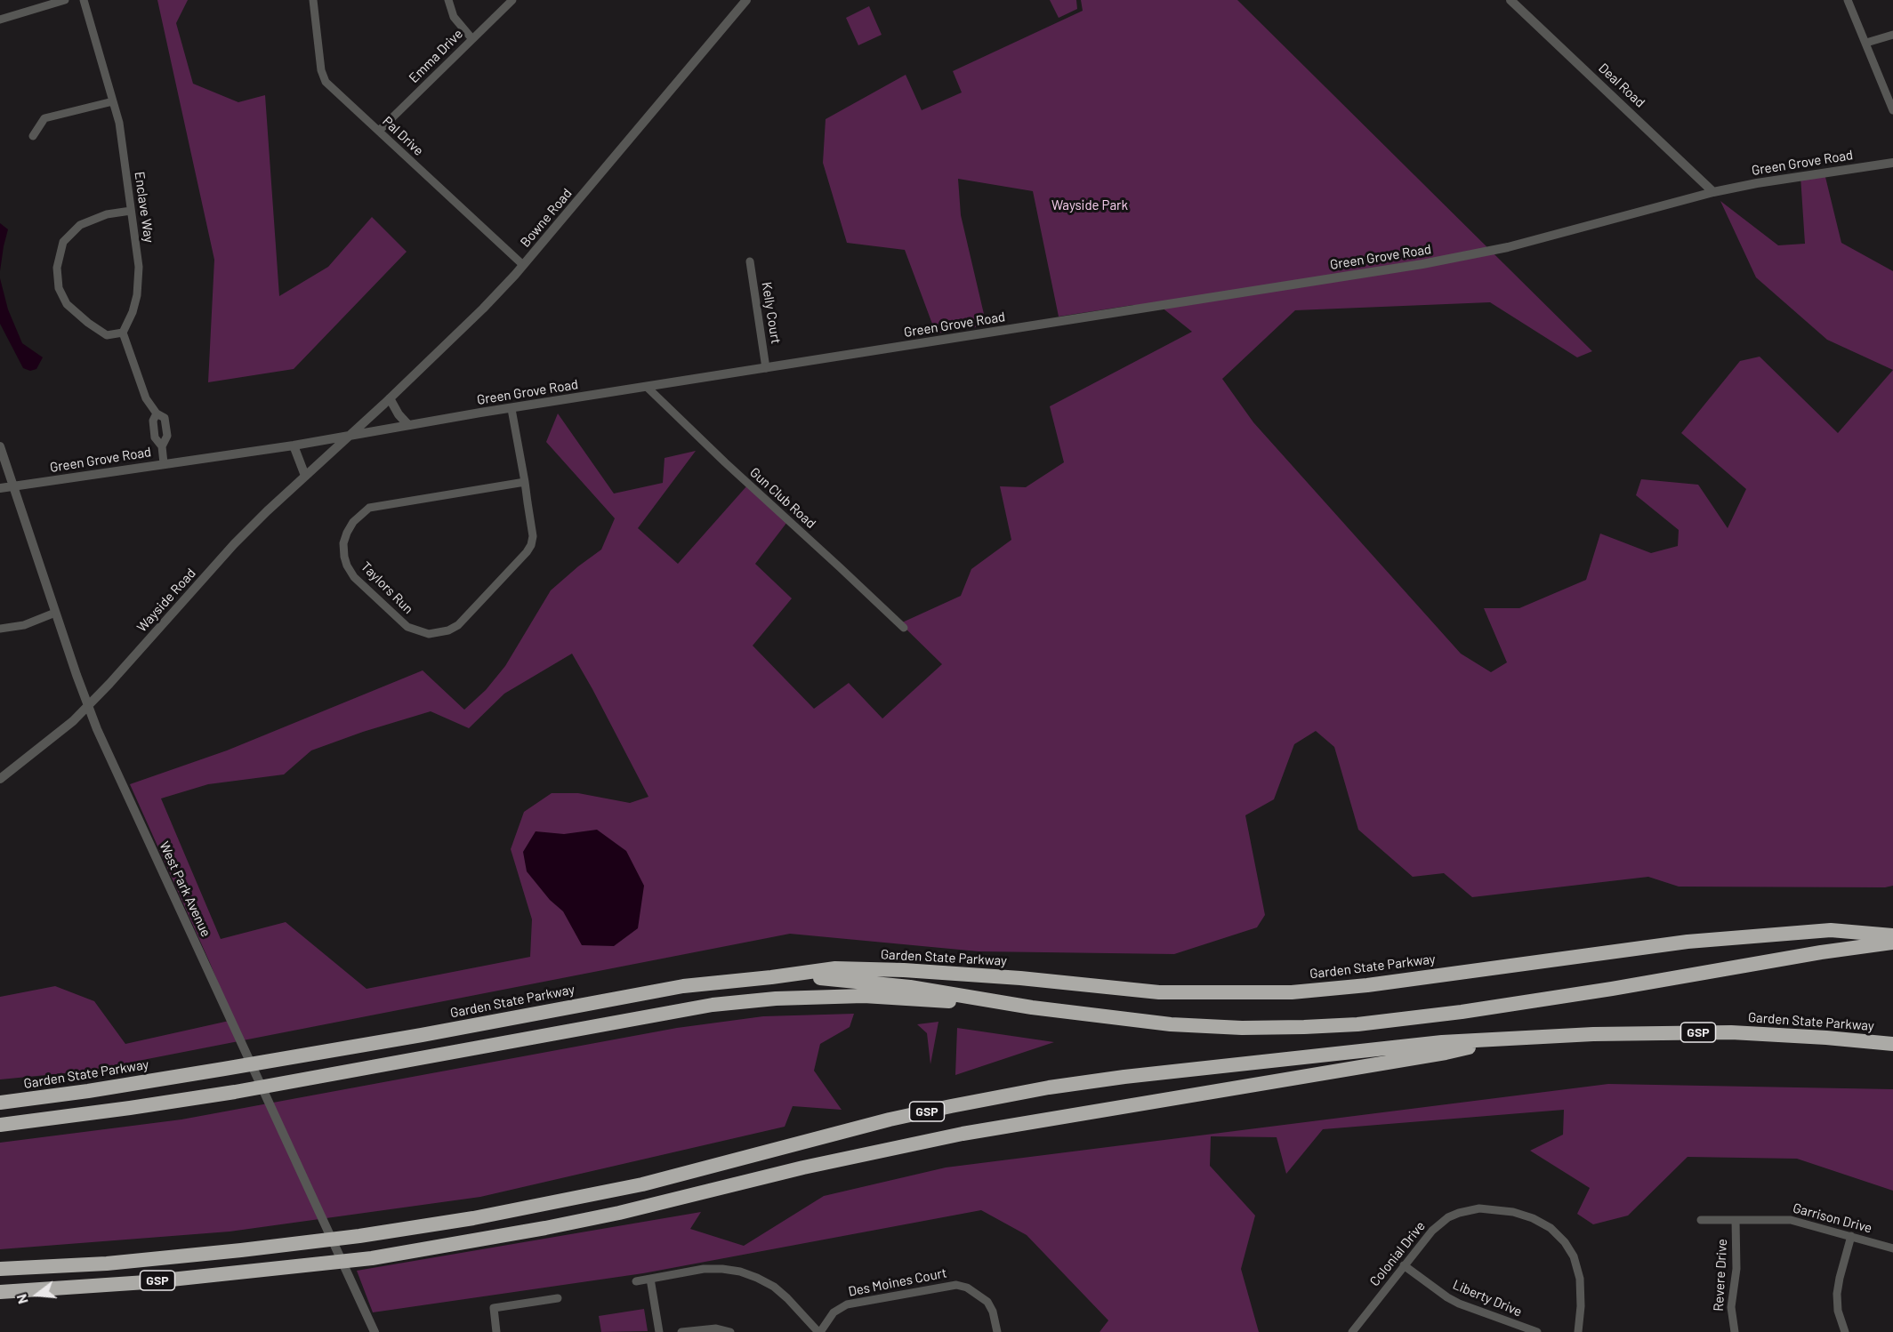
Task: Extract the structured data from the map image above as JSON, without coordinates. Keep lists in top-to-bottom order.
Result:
{
  "streets": {
    "highway": ["Garden State Parkway", "GSP"],
    "street": [
      "Emma Drive",
      "Deal Road",
      "Pal Drive",
      "Green Grove Road",
      "Enclave Way",
      "Bowne Road",
      "Kelly Court",
      "Gun Club Road",
      "Taylors Run",
      "Wayside Road",
      "West Park Avenue",
      "Garrison Drive",
      "Colonial Drive",
      "Revere Drive",
      "Des Moines Court",
      "Liberty Drive"
    ]
  },
  "crossings": [
    ["Emma Drive", "Pal Drive"],
    ["Deal Road", "Green Grove Road"],
    ["Pal Drive", "Bowne Road"],
    ["Green Grove Road", "Bowne Road"],
    ["Green Grove Road", "Kelly Court"],
    ["Green Grove Road", "Gun Club Road"],
    ["Green Grove Road", "Taylors Run"],
    ["Green Grove Road", "Wayside Road"],
    ["Green Grove Road", "West Park Avenue"],
    ["Bowne Road", "Wayside Road"],
    ["Wayside Road", "West Park Avenue"],
    ["Garrison Drive", "Revere Drive"],
    ["Colonial Drive", "Liberty Drive"]
  ],
  "parks": ["Wayside Park"],
  "north": "left"
}
